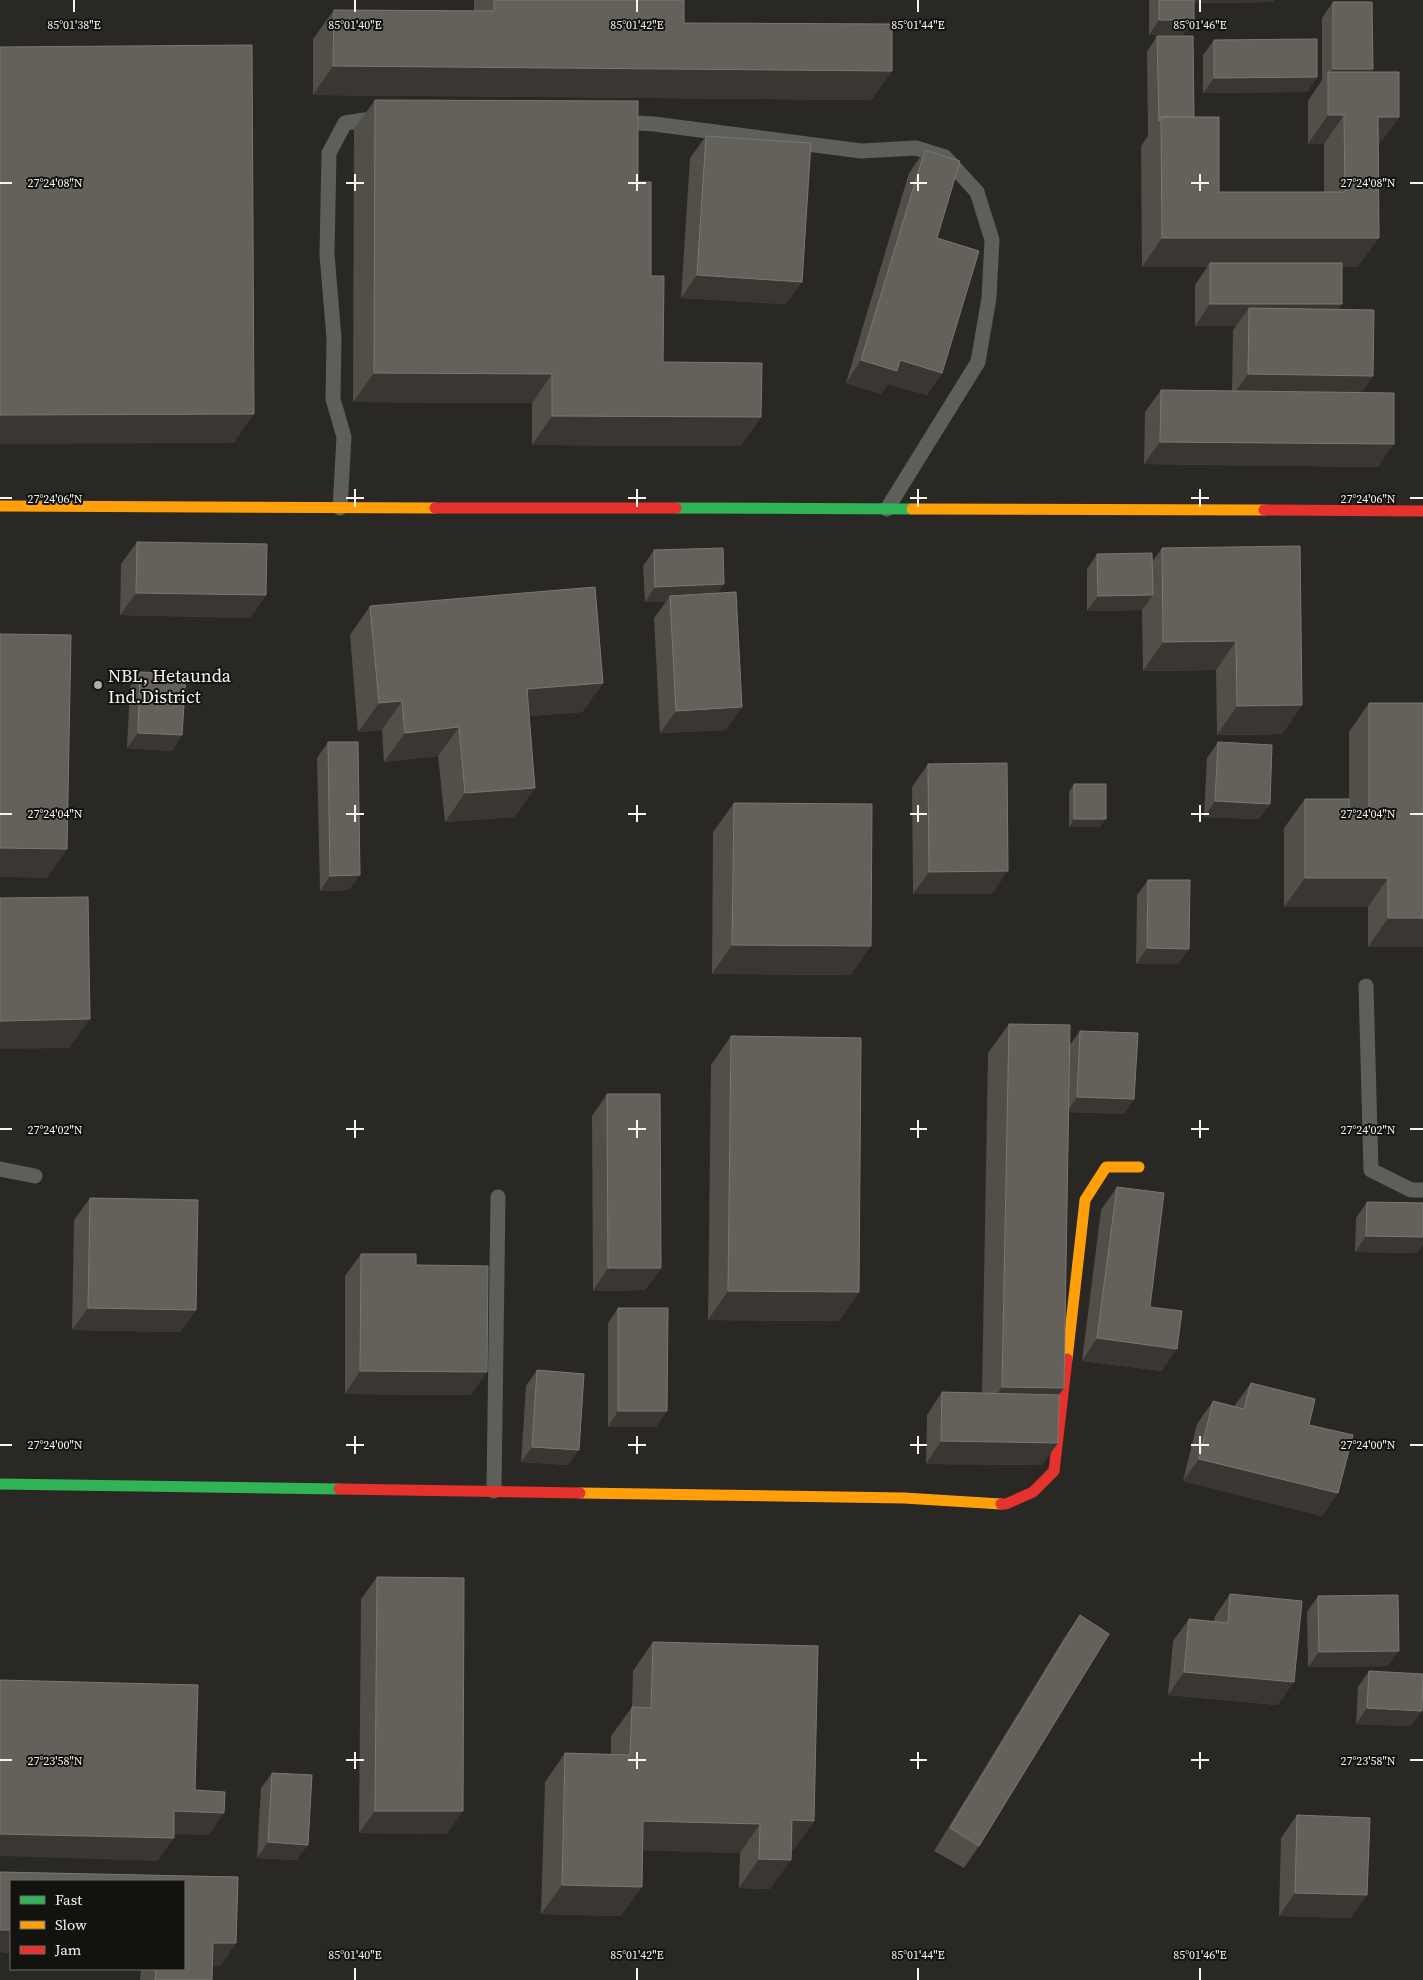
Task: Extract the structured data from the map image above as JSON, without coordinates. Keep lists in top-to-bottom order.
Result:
{
  "places": ["NBL, Hetaunda Ind.District"],
  "legend": ["Fast", "Slow", "Jam"],
  "coordinates": [
    "85°01'38\"E",
    "85°01'40\"E",
    "85°01'42\"E",
    "85°01'44\"E",
    "85°01'46\"E",
    "27°24'08\"N",
    "27°24'06\"N",
    "27°24'04\"N",
    "27°24'02\"N",
    "27°24'00\"N",
    "27°23'58\"N"
  ]
}
